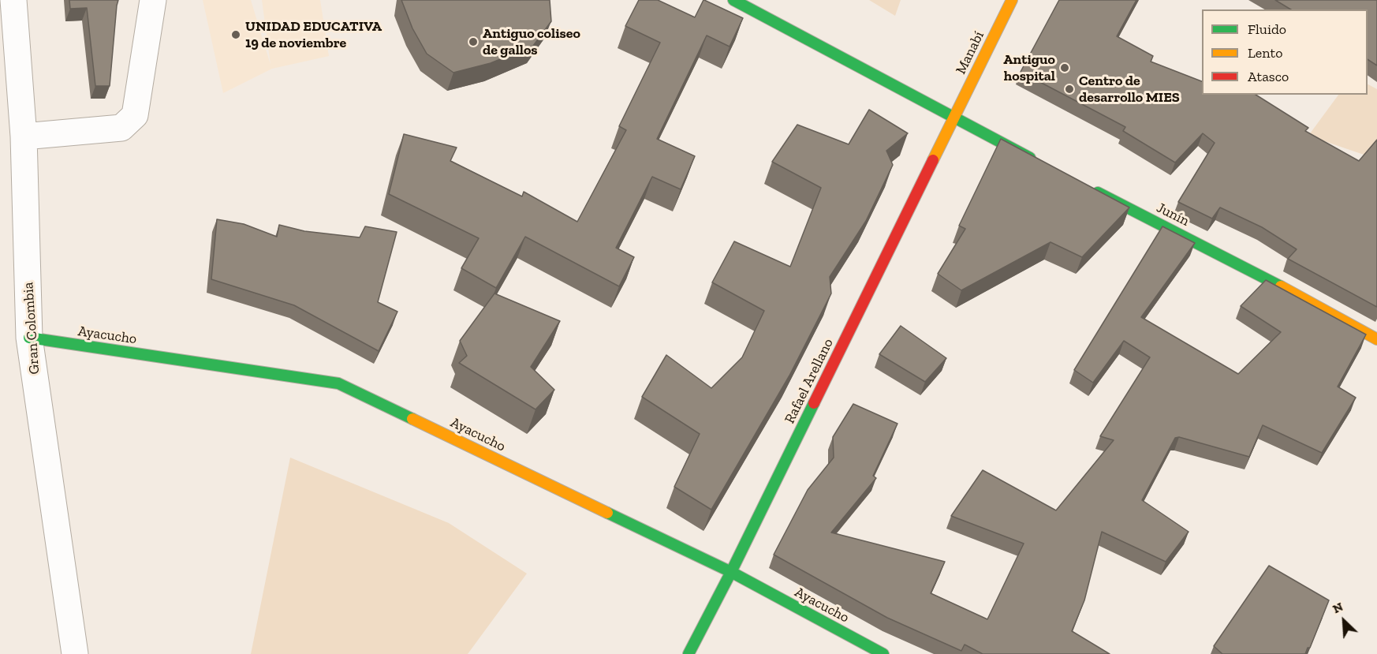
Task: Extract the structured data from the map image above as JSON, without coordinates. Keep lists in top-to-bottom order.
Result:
{
  "streets": {
    "street": [
      "Manabí",
      "Junín",
      "Gran Colombia",
      "Ayacucho",
      "Rafael Arellano"
    ]
  },
  "crossings": [
    ["Manabí", "Rafael Arellano"],
    ["Gran Colombia", "Ayacucho"],
    ["Ayacucho", "Rafael Arellano"]
  ],
  "places": [
    "UNIDAD EDUCATIVA 19 de noviembre",
    "Antiguo coliseo de gallos",
    "Antiguo hospital",
    "Centro de desarrollo MIES"
  ],
  "legend": ["Fluido", "Lento", "Atasco"],
  "north": "top left"
}
